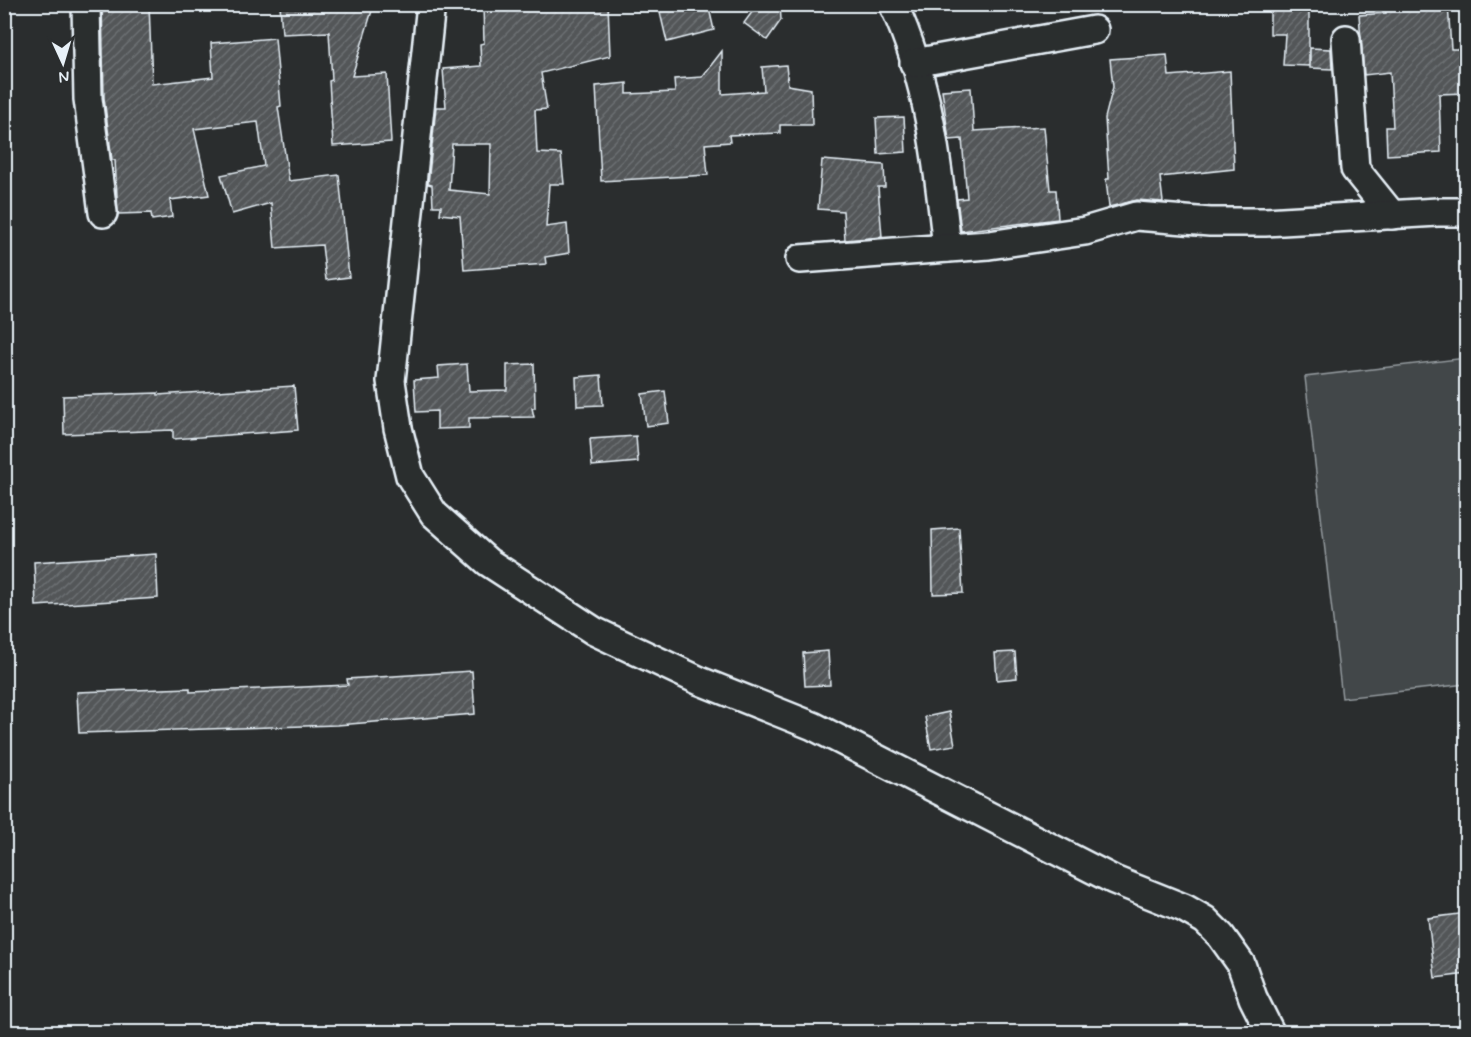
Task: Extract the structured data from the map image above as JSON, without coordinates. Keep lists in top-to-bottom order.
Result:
{
  "north": "bottom"
}
